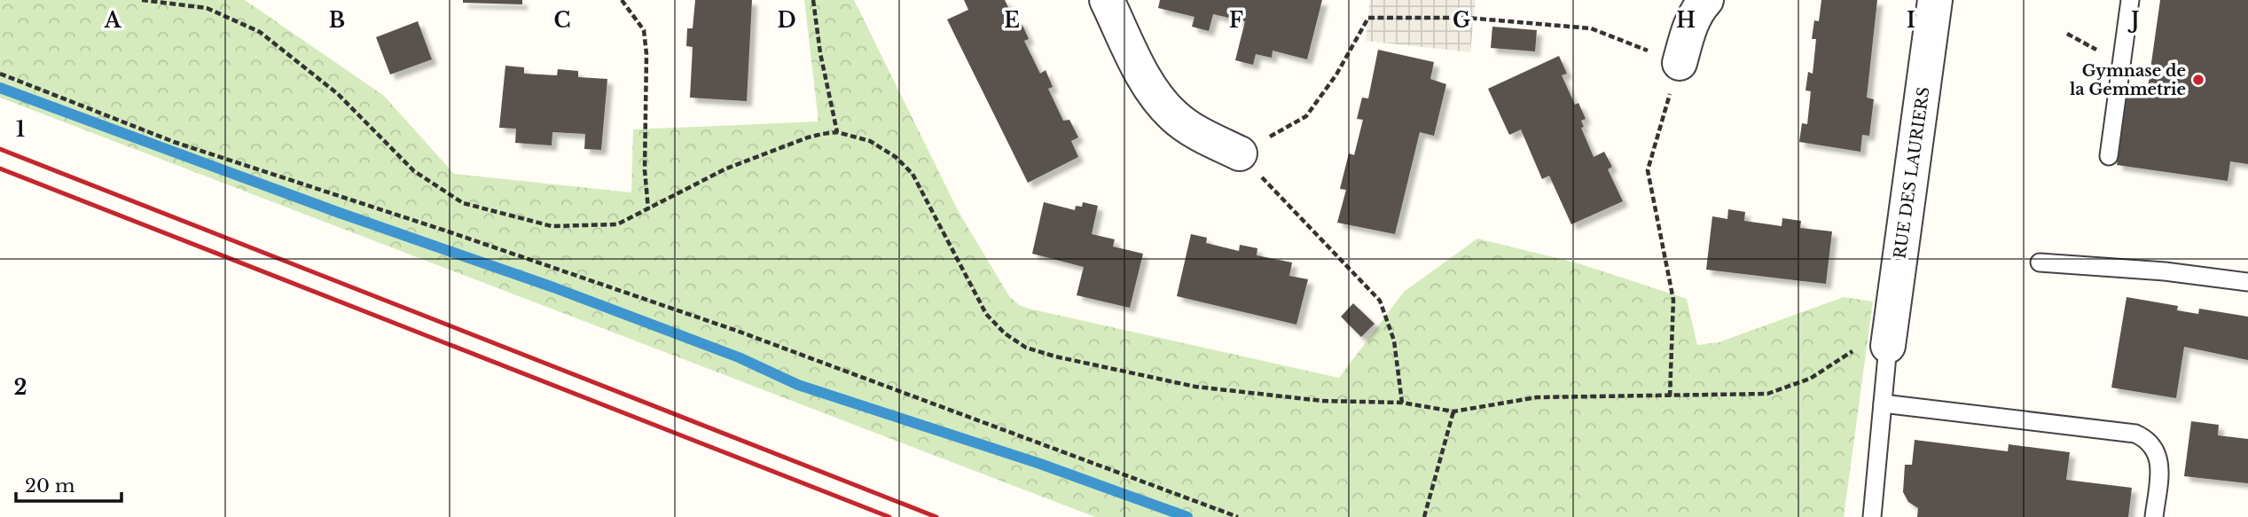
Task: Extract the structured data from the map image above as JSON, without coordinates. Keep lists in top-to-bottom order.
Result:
{
  "streets": {
    "street": ["RUE DES LAURIERS"]
  },
  "places": ["Gymnase de la Gemmetrie"],
  "scale_bar": "20 m",
  "grid": {
    "columns": [
      "A",
      "B",
      "C",
      "D",
      "E",
      "F",
      "G",
      "H",
      "I",
      "J"
    ],
    "rows": ["1", "2"]
  }
}
